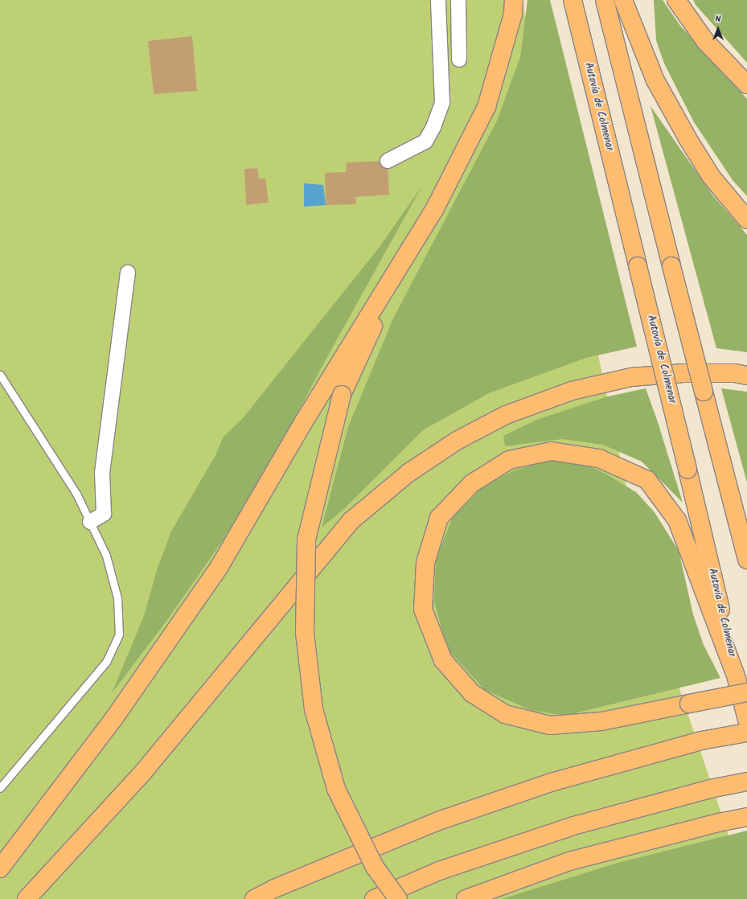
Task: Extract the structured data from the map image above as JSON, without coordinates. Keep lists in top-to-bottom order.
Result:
{
  "streets": {
    "highway": ["Autovía de Colmenar"]
  },
  "north": "top"
}
